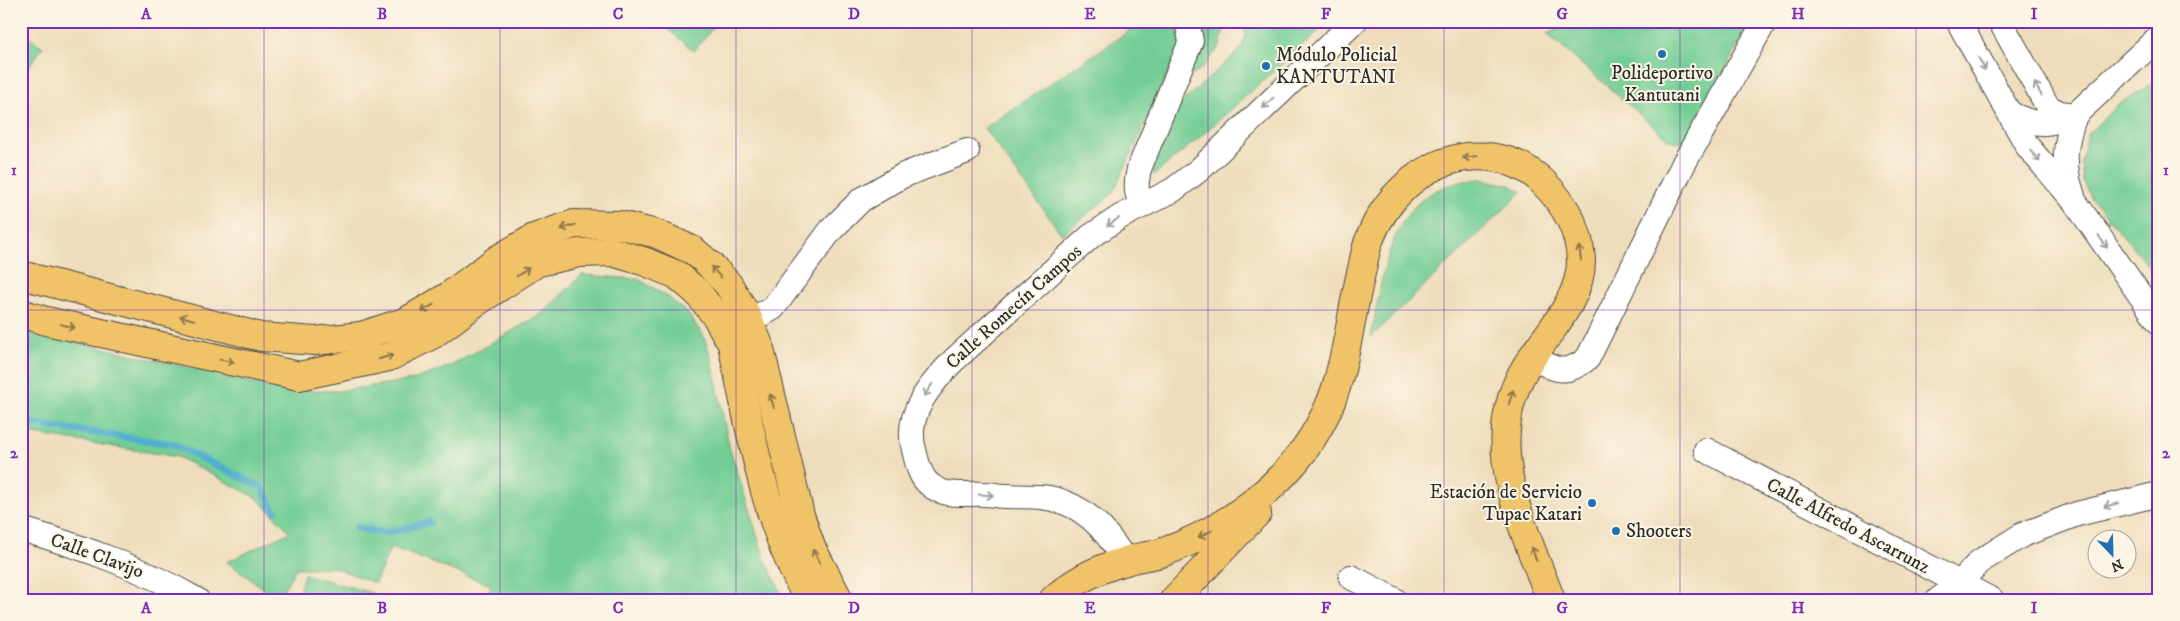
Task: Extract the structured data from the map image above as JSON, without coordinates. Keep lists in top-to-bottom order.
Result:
{
  "streets": {
    "street": ["Calle Romecín Campos", "Calle Alfredo Ascarrunz", "Calle Clavijo"]
  },
  "places": [
    "Polideportivo Kantutani",
    "Módulo Policial KANTUTANI",
    "Estación de Servicio Tupac Katari",
    "Shooters"
  ],
  "north": "bottom right",
  "grid": {
    "columns": [
      "A",
      "B",
      "C",
      "D",
      "E",
      "F",
      "G",
      "H",
      "I"
    ],
    "rows": ["1", "2"]
  }
}
